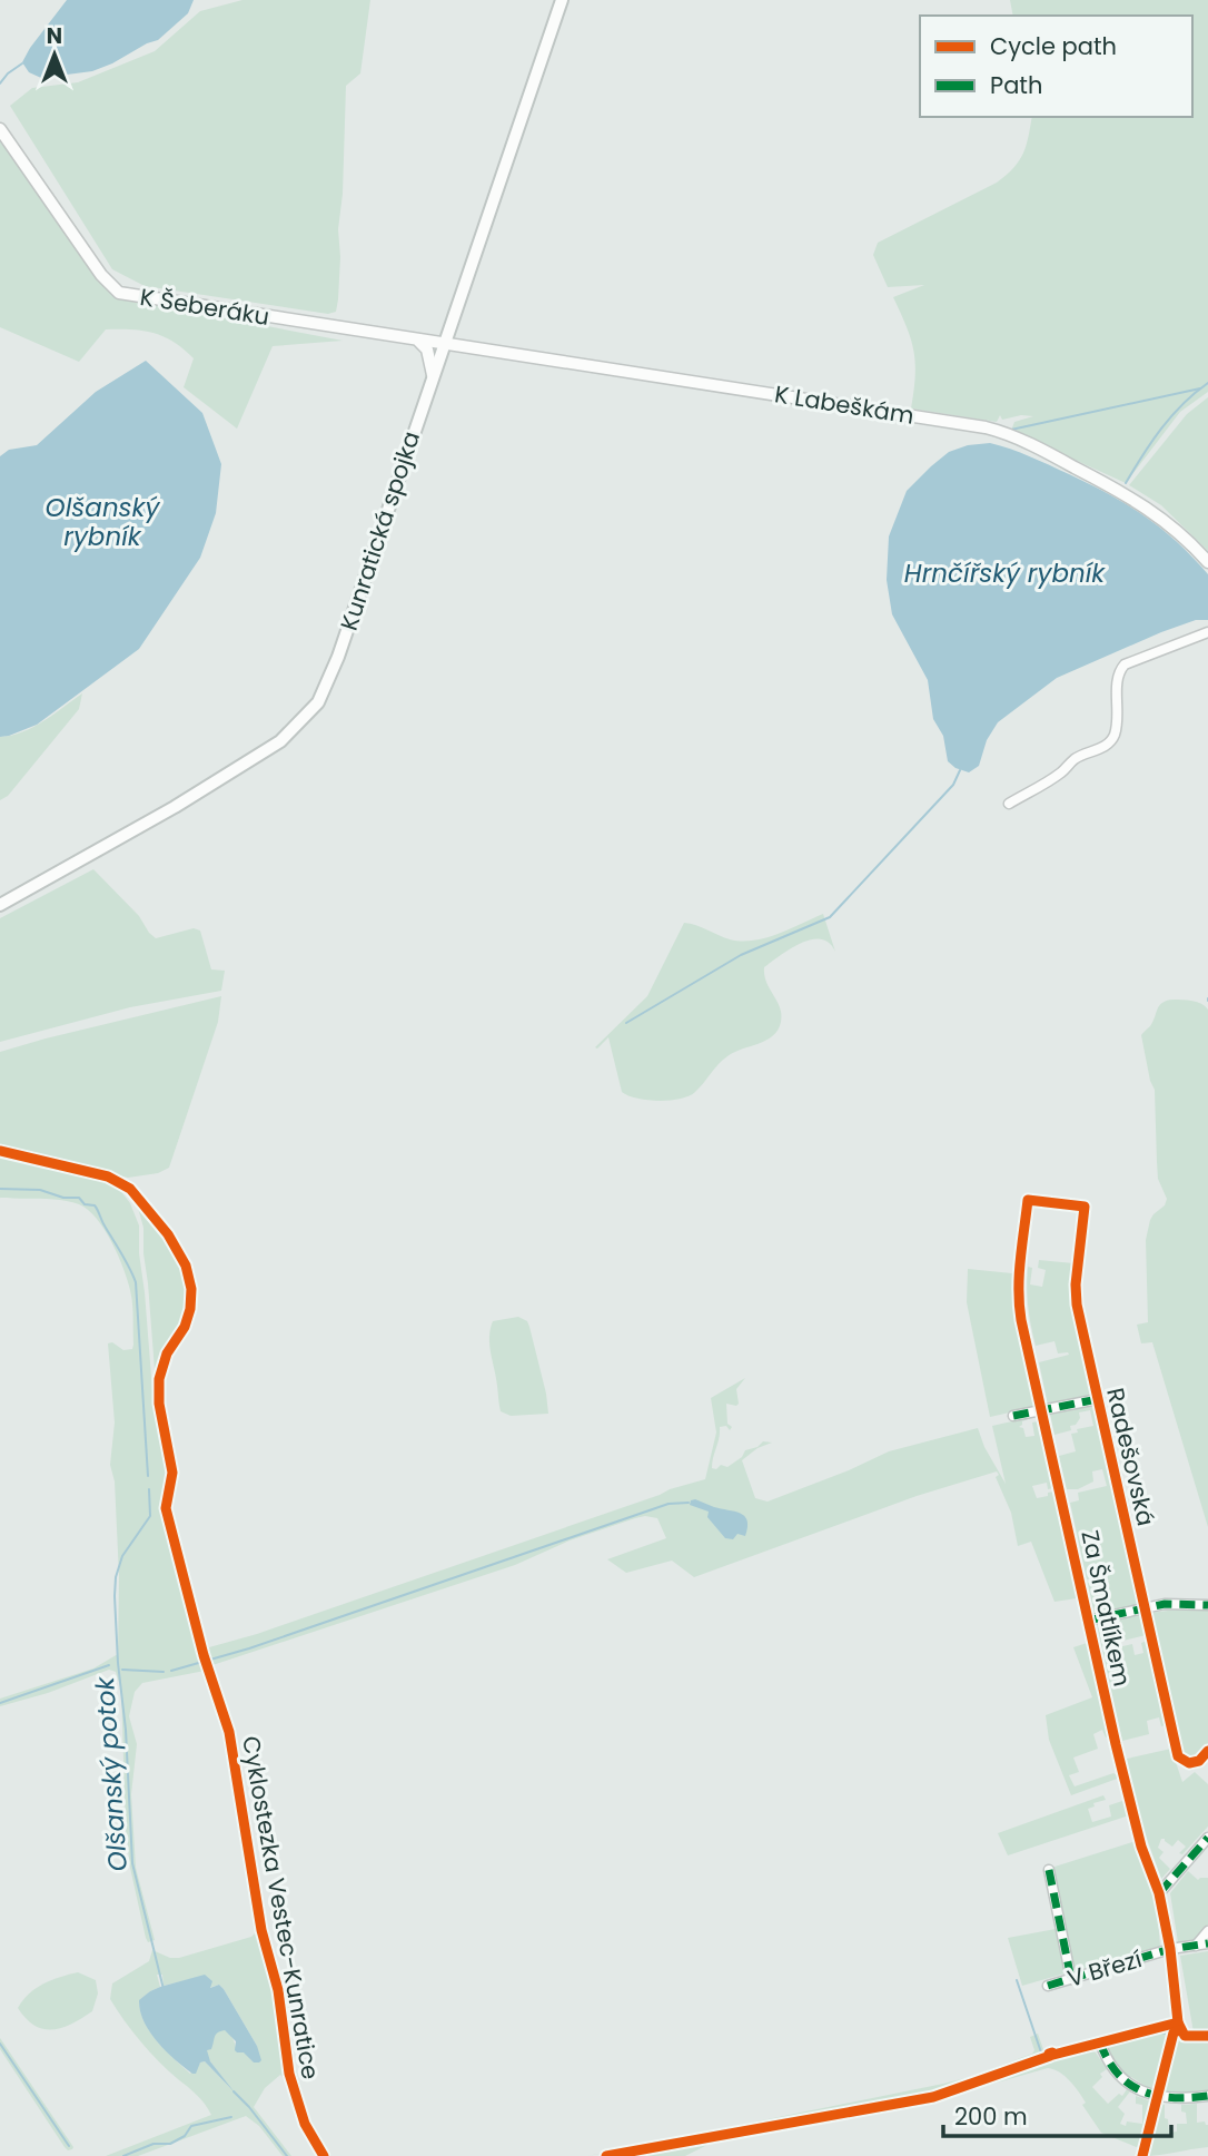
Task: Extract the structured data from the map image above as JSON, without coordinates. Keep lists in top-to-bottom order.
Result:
{
  "streets": {
    "main road": ["Kunratická spojka"],
    "street": [
      "K Šeberáku",
      "K Labeškám",
      "Radešovská",
      "Za Šmatlíkem",
      "V Březí"
    ],
    "cycle path": ["Cyklostezka Vestec-Kunratice"]
  },
  "crossings": [
    ["K Šeberáku", "K Labeškám"],
    ["K Šeberáku", "Kunratická spojka"],
    ["K Labeškám", "Kunratická spojka"],
    ["Radešovská", "Za Šmatlíkem"],
    ["Za Šmatlíkem", "V Březí"]
  ],
  "water": ["Olšanský rybník", "Hrnčířský rybník", "Olšanský potok"],
  "legend": ["Cycle path", "Path"],
  "scale_bar": "200 m",
  "north": "top"
}
